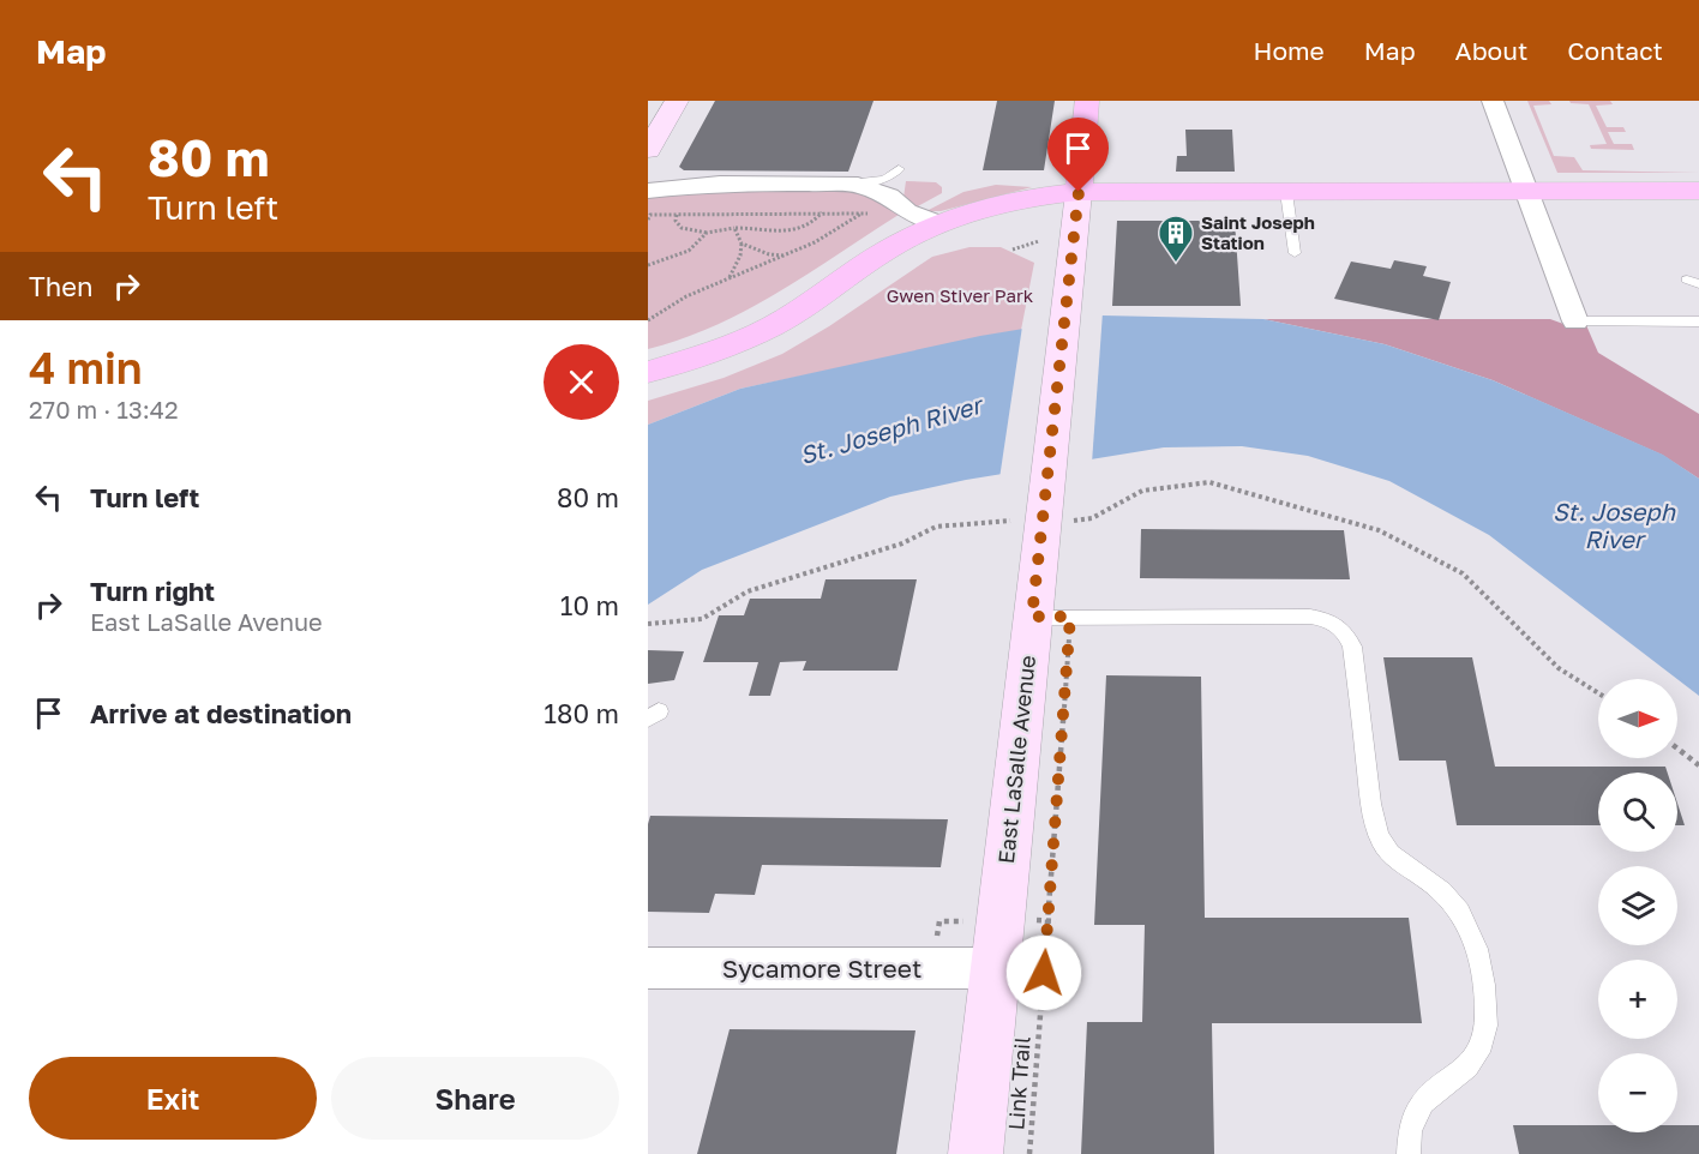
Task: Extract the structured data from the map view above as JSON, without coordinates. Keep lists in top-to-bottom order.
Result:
{
  "streets": {
    "street": ["East LaSalle Avenue", "Sycamore Street"],
    "path": ["Link Trail"]
  },
  "crossings": [
    ["East LaSalle Avenue", "Sycamore Street"],
    ["East LaSalle Avenue", "Link Trail"]
  ],
  "water": ["St. Joseph River"],
  "parks": ["Gwen Stiver Park"],
  "places": {
    "building": ["Saint Joseph Station"]
  },
  "north": "right",
  "page": {
    "header": "Map",
    "nav": [
      "Home",
      "Map",
      "About",
      "Contact"
    ],
    "turn": ["80 m", "Turn left"],
    "then": "Then",
    "heading": ["4 min", "270 m · 13:42"],
    "list": [
      {
        "name": "Turn left",
        "value": "80 m"
      },
      {
        "name": "Turn right",
        "note": "East LaSalle Avenue",
        "value": "10 m"
      },
      {
        "name": "Arrive at destination",
        "value": "180 m"
      }
    ],
    "map_buttons": ["+", "−"],
    "buttons": ["Exit", "Share"]
  }
}
